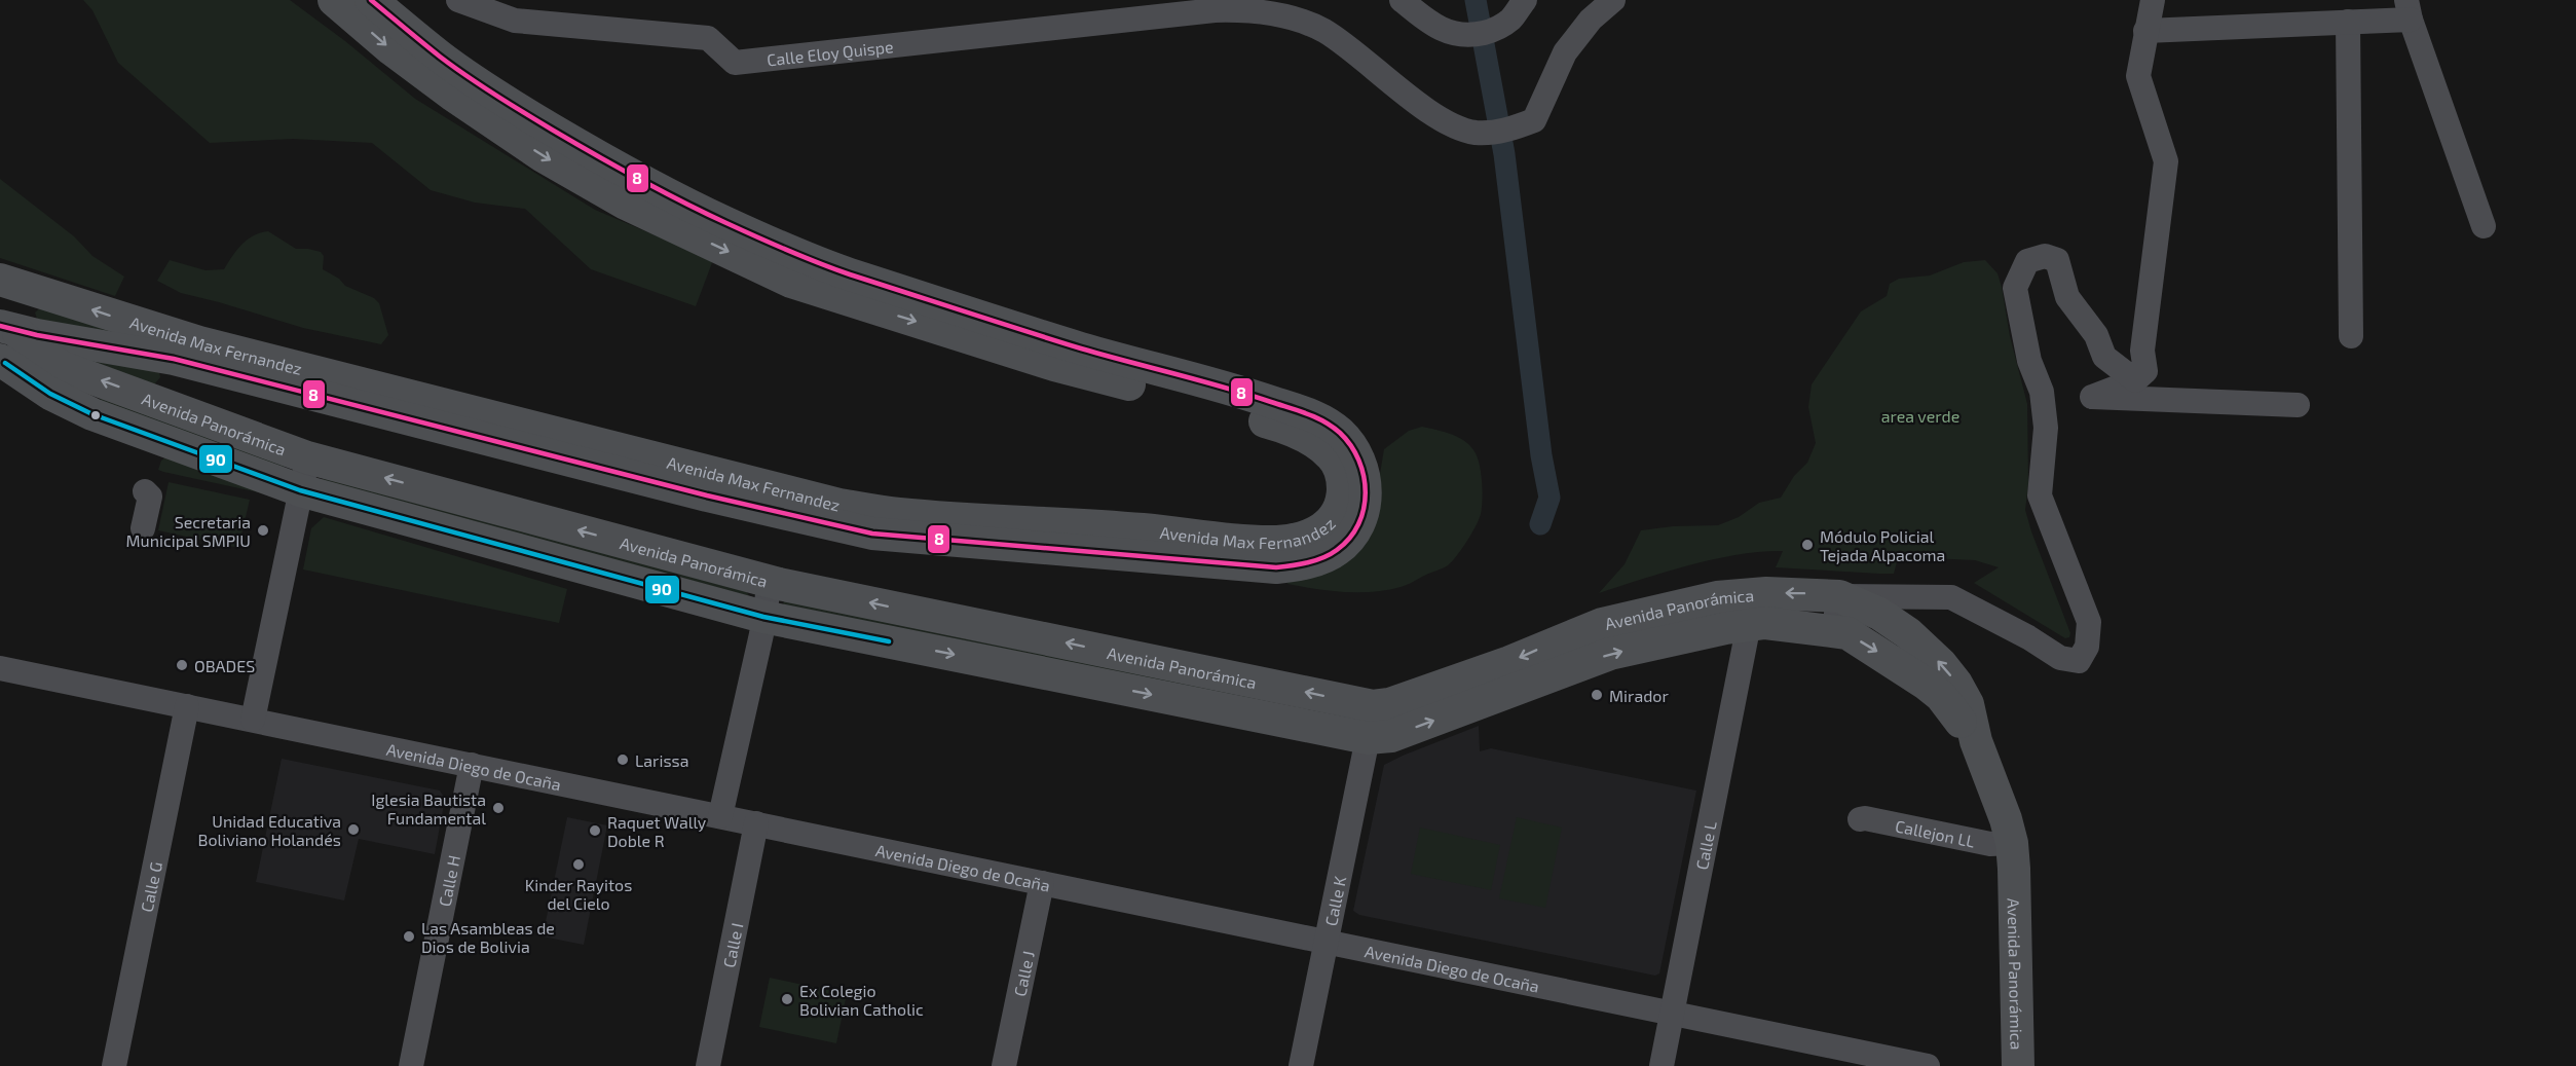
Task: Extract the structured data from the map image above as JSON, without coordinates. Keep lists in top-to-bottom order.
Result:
{
  "streets": {
    "main road": ["Avenida Max Fernandez", "Avenida Panorámica"],
    "street": [
      "Calle Eloy Quispe",
      "Avenida Diego de Ocaña",
      "Callejon LL",
      "Calle L",
      "Calle H",
      "Calle G",
      "Calle K",
      "Calle I",
      "Calle J"
    ]
  },
  "crossings": [
    ["Avenida Max Fernandez", "Avenida Panorámica"],
    ["Avenida Panorámica", "Callejon LL"],
    ["Avenida Panorámica", "Calle L"],
    ["Avenida Panorámica", "Calle K"],
    ["Avenida Diego de Ocaña", "Calle L"],
    ["Avenida Diego de Ocaña", "Calle H"],
    ["Avenida Diego de Ocaña", "Calle G"],
    ["Avenida Diego de Ocaña", "Calle K"],
    ["Avenida Diego de Ocaña", "Calle I"],
    ["Avenida Diego de Ocaña", "Calle J"]
  ],
  "parks": ["area verde"],
  "places": [
    "Secretaria Municipal SMPIU",
    "Módulo Policial Tejada Alpacoma",
    "OBADES",
    "Mirador",
    "Larissa",
    "Iglesia Bautista Fundamental",
    "Unidad Educativa Boliviano Holandés",
    "Raquet Wally Doble R",
    "Kinder Rayitos del Cielo",
    "Las Asambleas de Dios de Bolivia",
    "Ex Colegio Bolivian Catholic"
  ],
  "lines": ["transit line 8", "transit line 90"]
}
